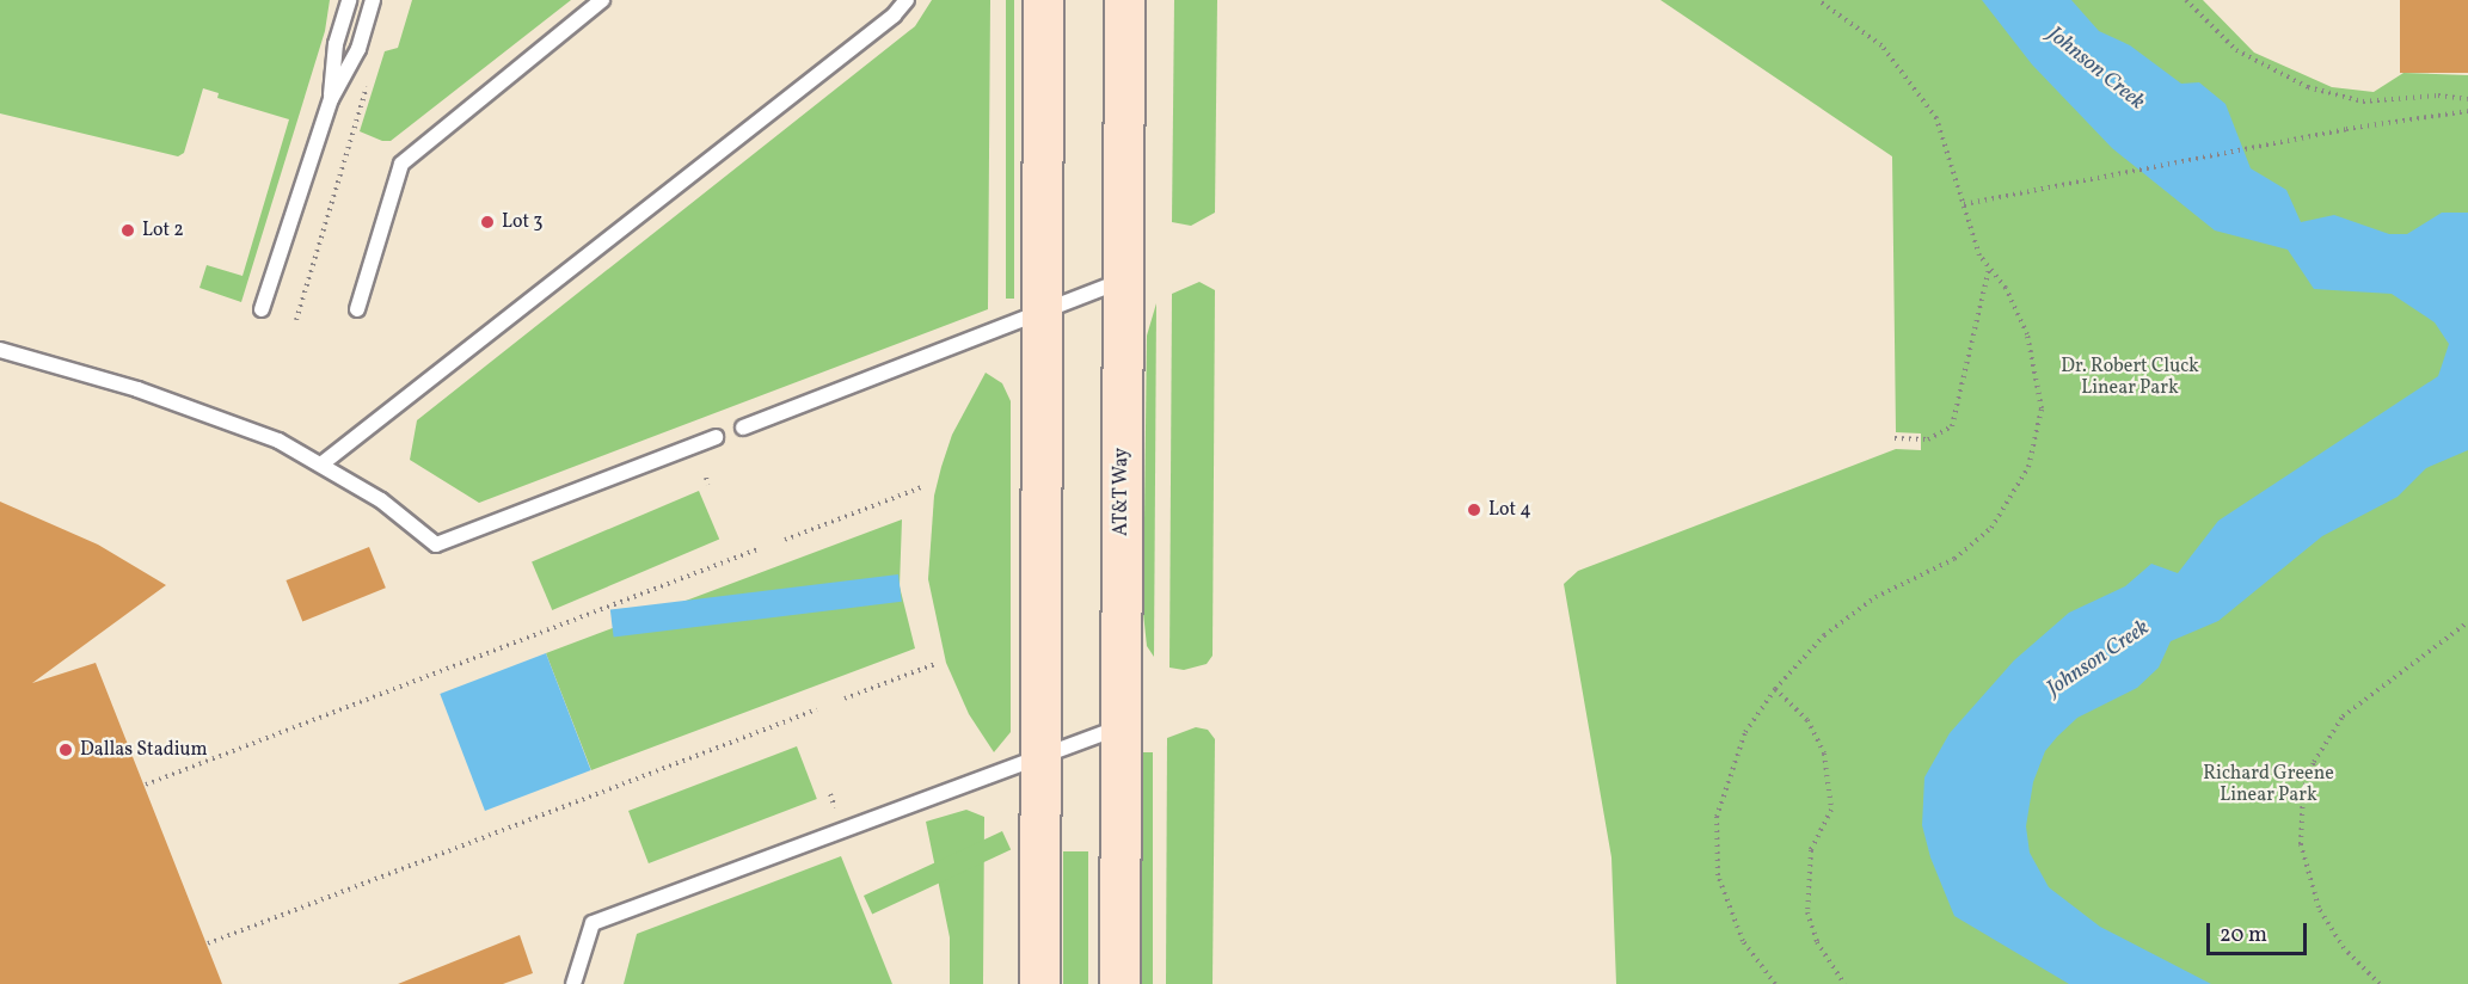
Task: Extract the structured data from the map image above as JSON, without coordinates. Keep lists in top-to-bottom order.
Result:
{
  "streets": {
    "main road": ["AT&T Way"]
  },
  "water": ["Johnson Creek"],
  "parks": ["Dr. Robert Cluck Linear Park", "Richard Greene Linear Park"],
  "places": [
    "Lot 3",
    "Lot 2",
    "Lot 4",
    "Dallas Stadium"
  ],
  "scale_bar": "20 m"
}
